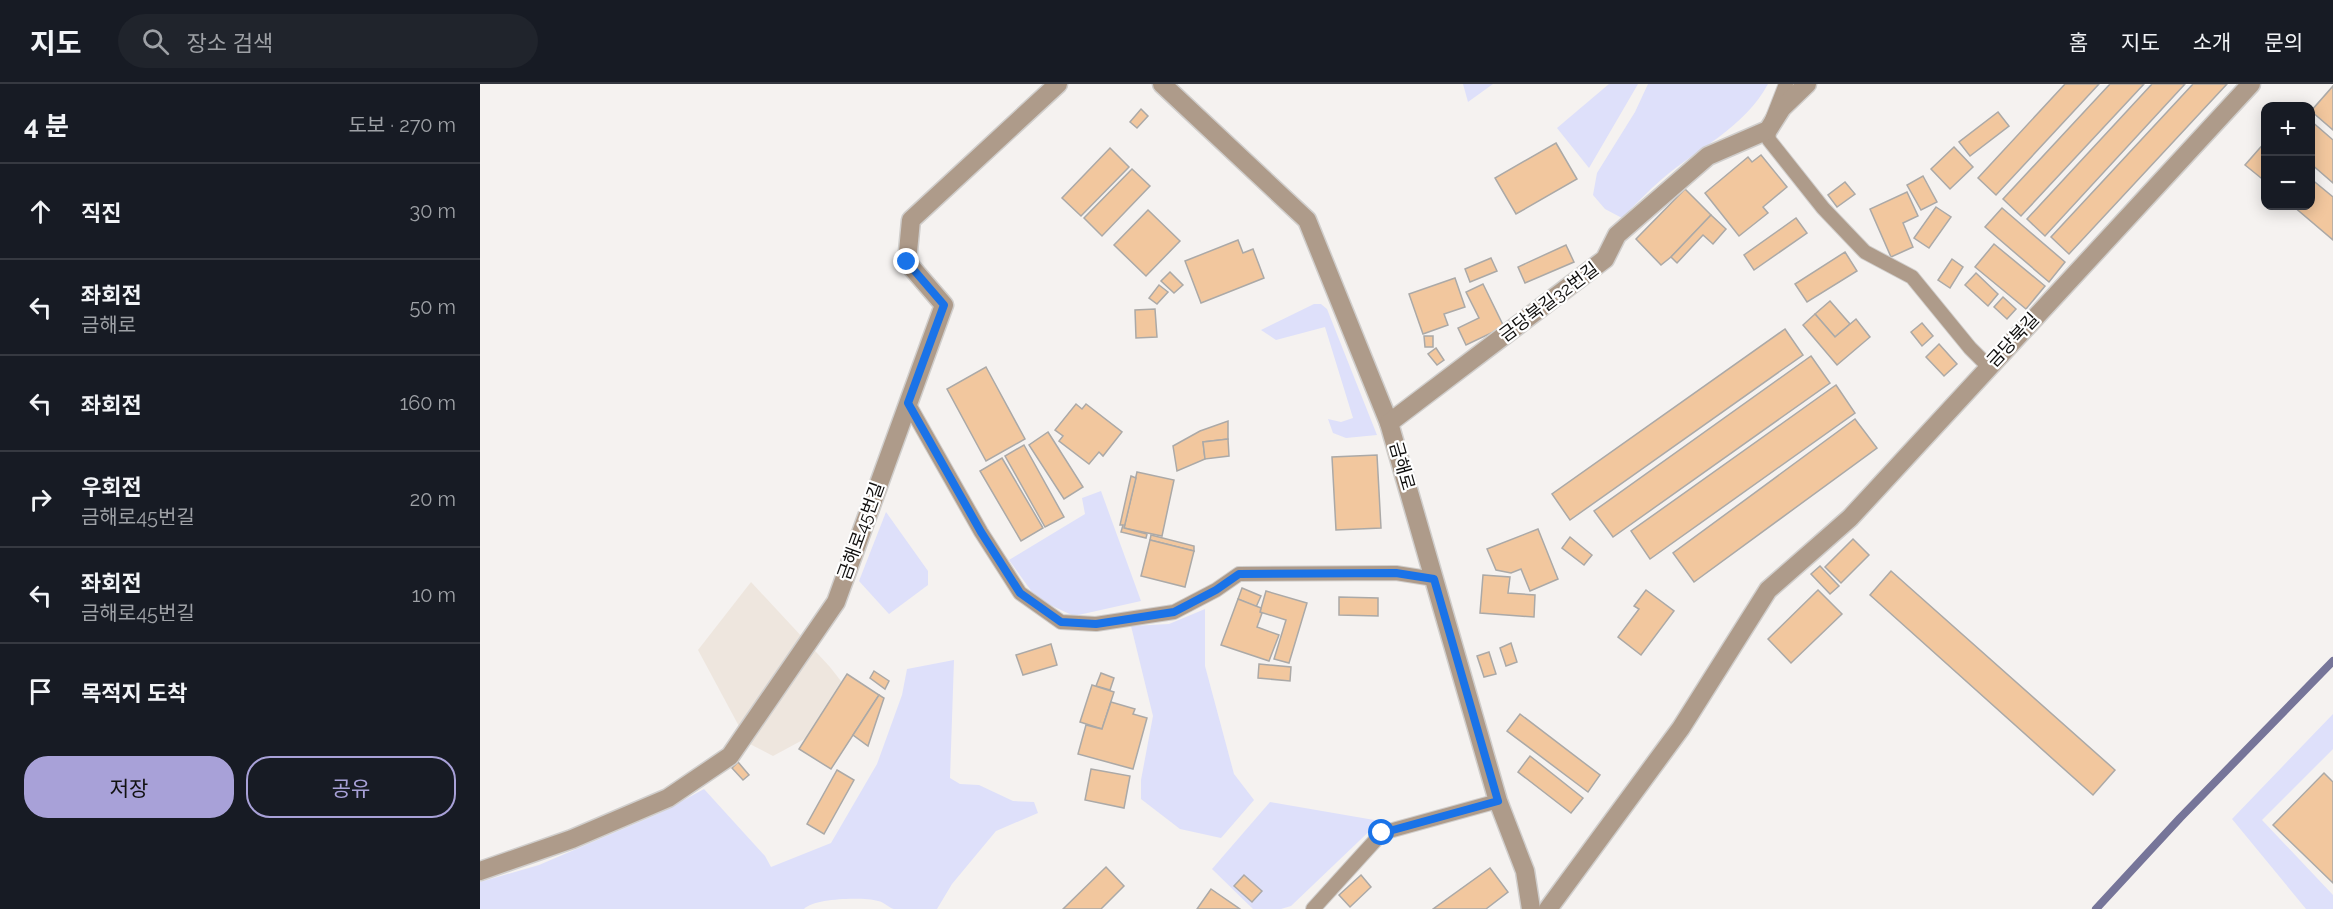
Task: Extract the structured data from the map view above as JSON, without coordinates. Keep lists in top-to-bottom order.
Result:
{
  "streets": {
    "street": [
      "금당북길32번길",
      "금당북길",
      "금해로",
      "금해로45번길"
    ]
  },
  "crossings": [
    ["금당북길32번길", "금해로"]
  ],
  "page": {
    "header": "지도",
    "search": "장소 검색",
    "nav": [
      "홈",
      "지도",
      "소개",
      "문의"
    ],
    "heading": ["4 분", "도보 · 270 m"],
    "map_buttons": ["+", "−"],
    "list": [
      ["직진", "30 m"],
      ["좌회전", "금해로", "50 m"],
      ["좌회전", "160 m"],
      ["우회전", "금해로45번길", "20 m"],
      ["좌회전", "금해로45번길", "10 m"],
      "목적지 도착"
    ],
    "buttons": ["저장", "공유"]
  }
}
